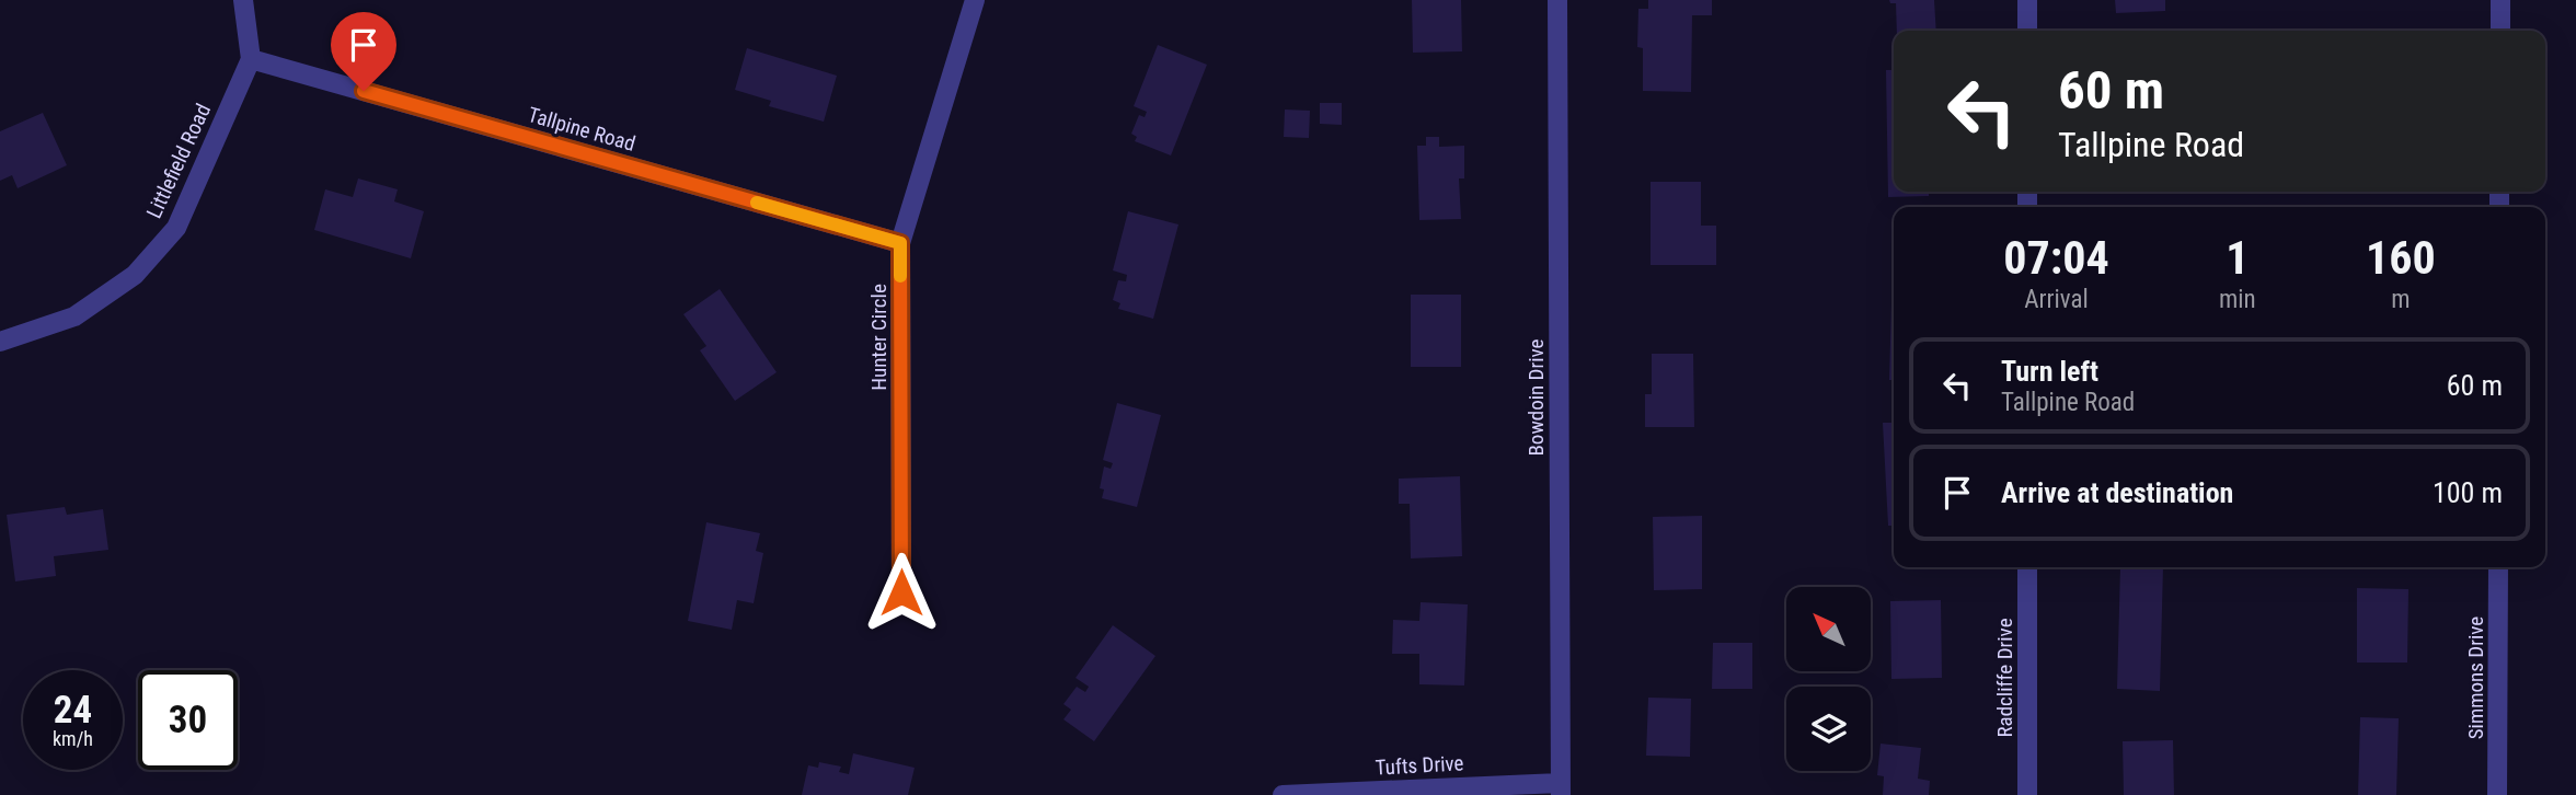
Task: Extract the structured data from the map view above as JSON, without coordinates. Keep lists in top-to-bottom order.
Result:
{
  "streets": {
    "street": [
      "Tallpine Road",
      "Littlefield Road",
      "Hunter Circle",
      "Bowdoin Drive",
      "Radcliffe Drive",
      "Simmons Drive",
      "Tufts Drive"
    ]
  },
  "crossings": [
    ["Tallpine Road", "Littlefield Road"],
    ["Tallpine Road", "Hunter Circle"],
    ["Bowdoin Drive", "Tufts Drive"]
  ],
  "north": "top left",
  "page": {
    "turn": ["60 m", "Tallpine Road"],
    "eta": [
      "07:04",
      "Arrival",
      "1",
      "min",
      "160",
      "m"
    ],
    "list": [
      {
        "name": "Turn left",
        "note": "Tallpine Road",
        "value": "60 m"
      },
      {
        "name": "Arrive at destination",
        "value": "100 m"
      }
    ],
    "speed": "24 km/h",
    "limit": "30"
  }
}
